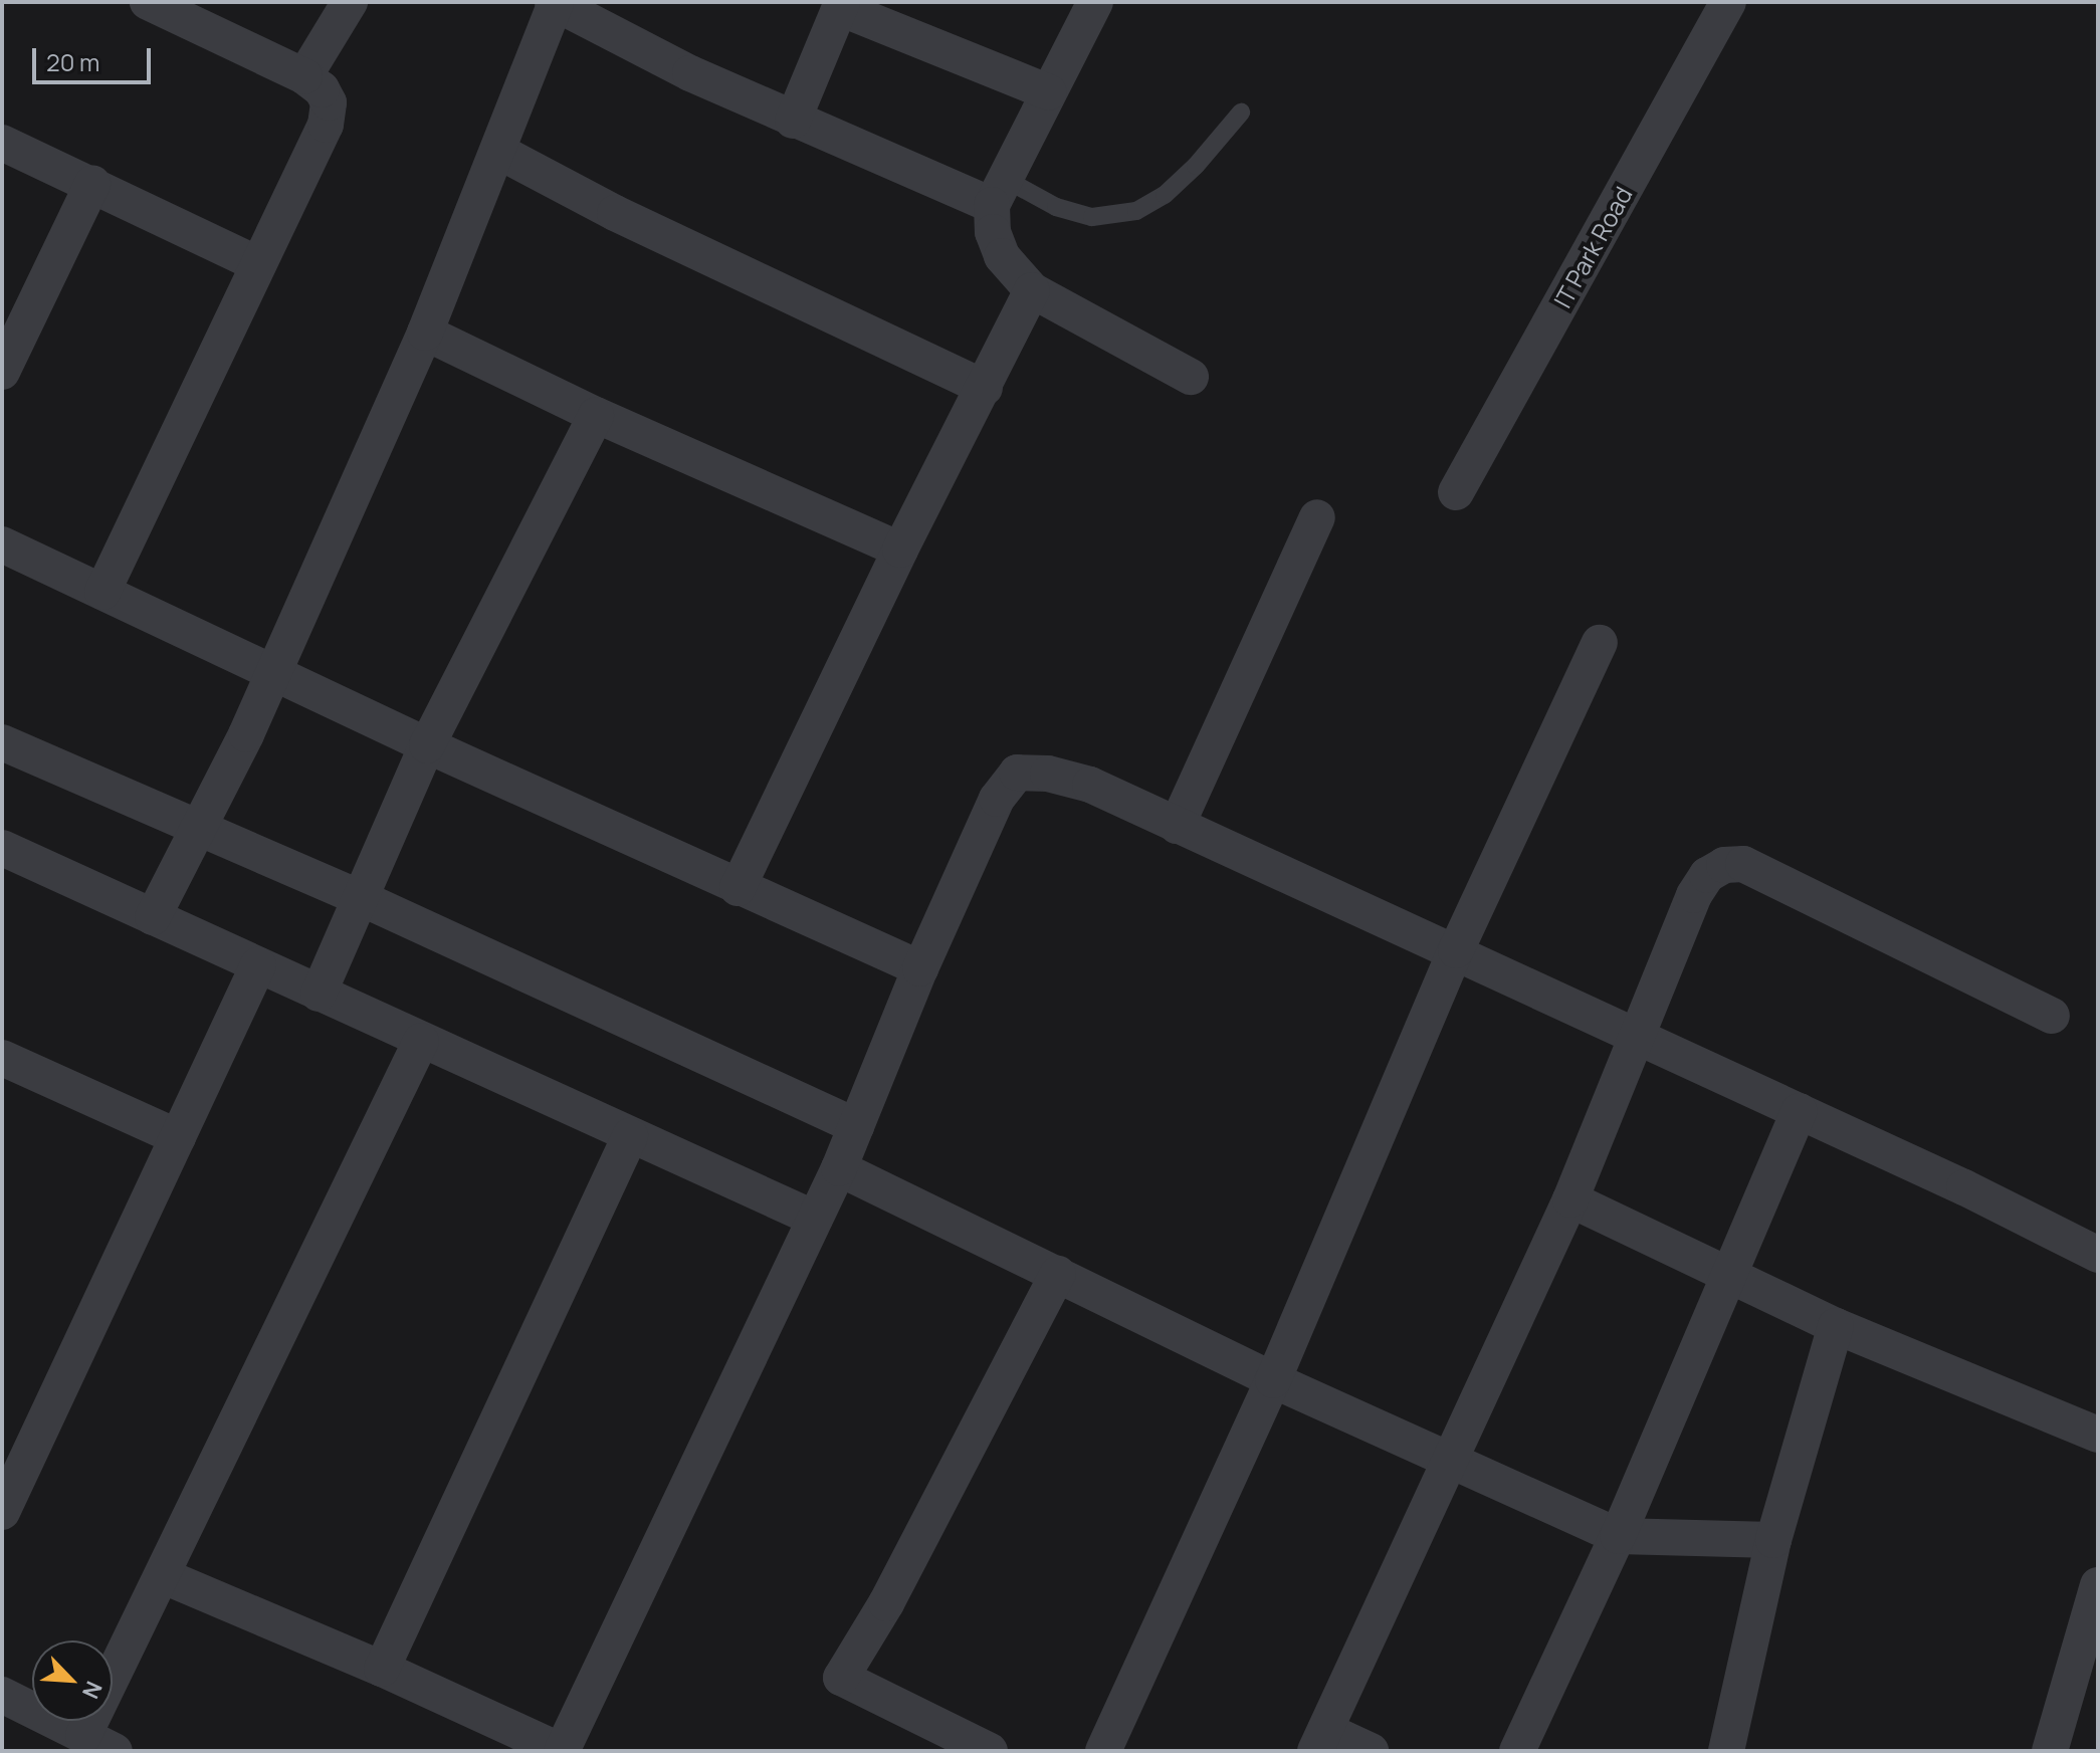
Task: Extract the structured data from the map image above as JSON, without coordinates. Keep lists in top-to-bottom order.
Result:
{
  "streets": {
    "street": ["IT Park Road"]
  },
  "scale_bar": "20 m",
  "north": "bottom right"
}
